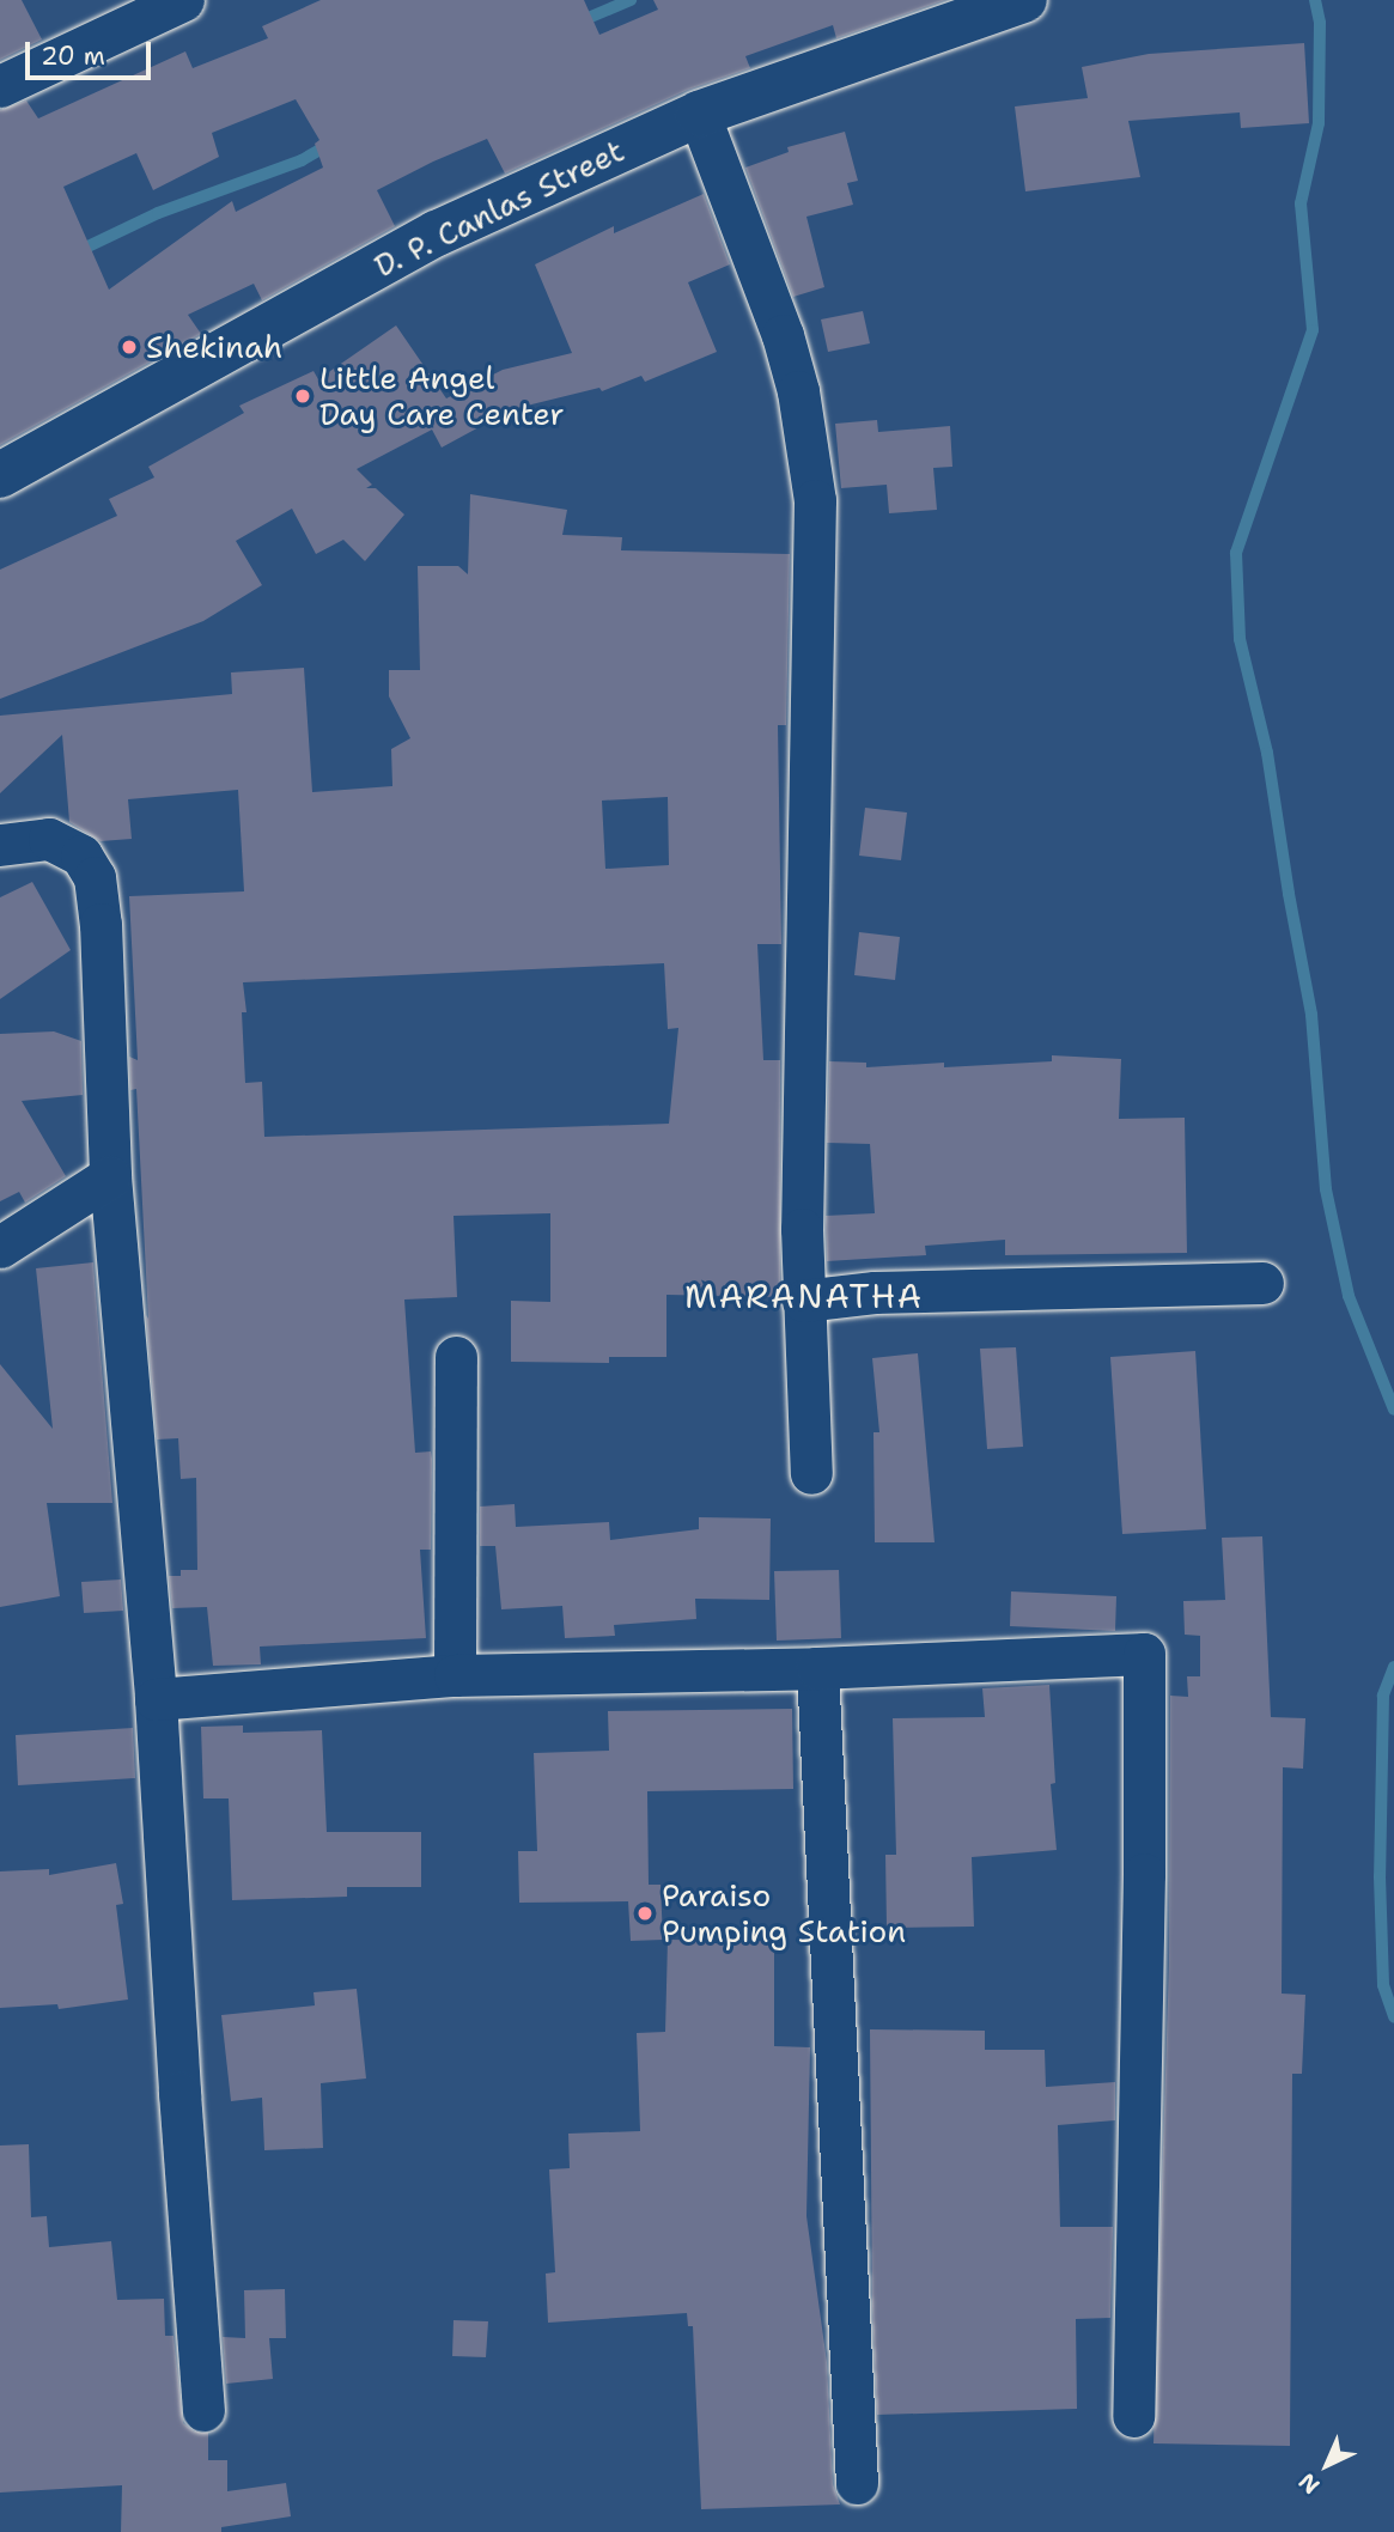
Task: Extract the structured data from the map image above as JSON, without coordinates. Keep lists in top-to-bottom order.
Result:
{
  "streets": {
    "main road": ["D. P. Canlas Street"]
  },
  "districts": ["MARANATHA"],
  "places": ["Shekinah", "Little Angel Day Care Center", "Paraiso Pumping Station"],
  "scale_bar": "20 m",
  "north": "bottom left"
}
